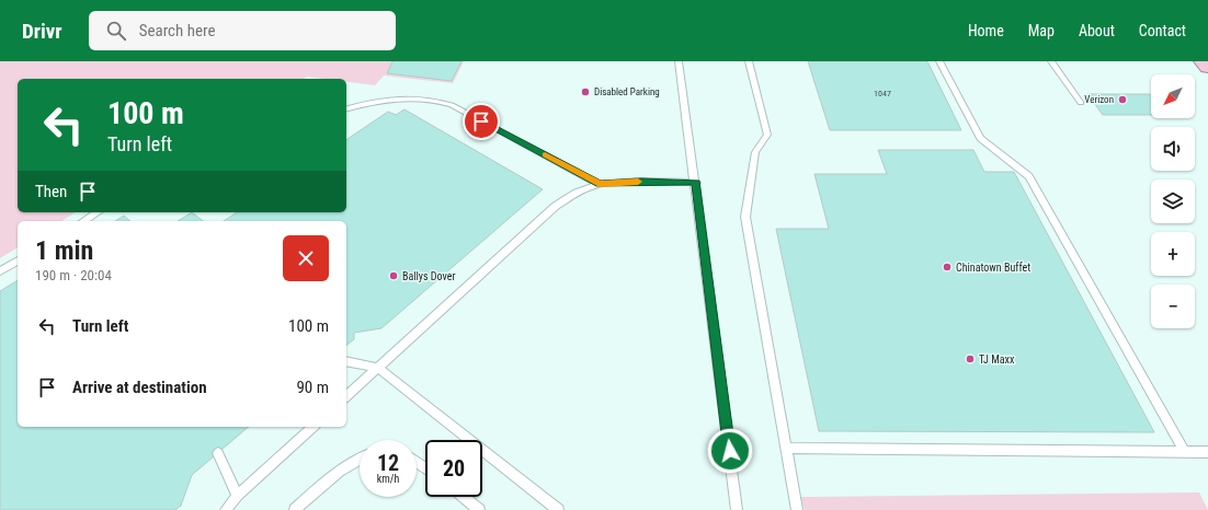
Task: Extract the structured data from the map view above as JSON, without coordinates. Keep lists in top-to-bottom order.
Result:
{
  "places": [
    "Disabled Parking",
    "Verizon",
    "Chinatown Buffet",
    "Ballys Dover",
    "TJ Maxx"
  ],
  "house_numbers": ["1047"],
  "north": "bottom left",
  "page": {
    "header": "Drivr",
    "search": "Search here",
    "nav": [
      "Home",
      "Map",
      "About",
      "Contact"
    ],
    "map_buttons": ["+", "−"],
    "turn": ["100 m", "Turn left"],
    "then": "Then",
    "heading": ["1 min", "190 m · 20:04"],
    "list": [
      {
        "name": "Turn left",
        "value": "100 m"
      },
      {
        "name": "Arrive at destination",
        "value": "90 m"
      }
    ],
    "speed": "12 km/h",
    "limit": "20"
  }
}
